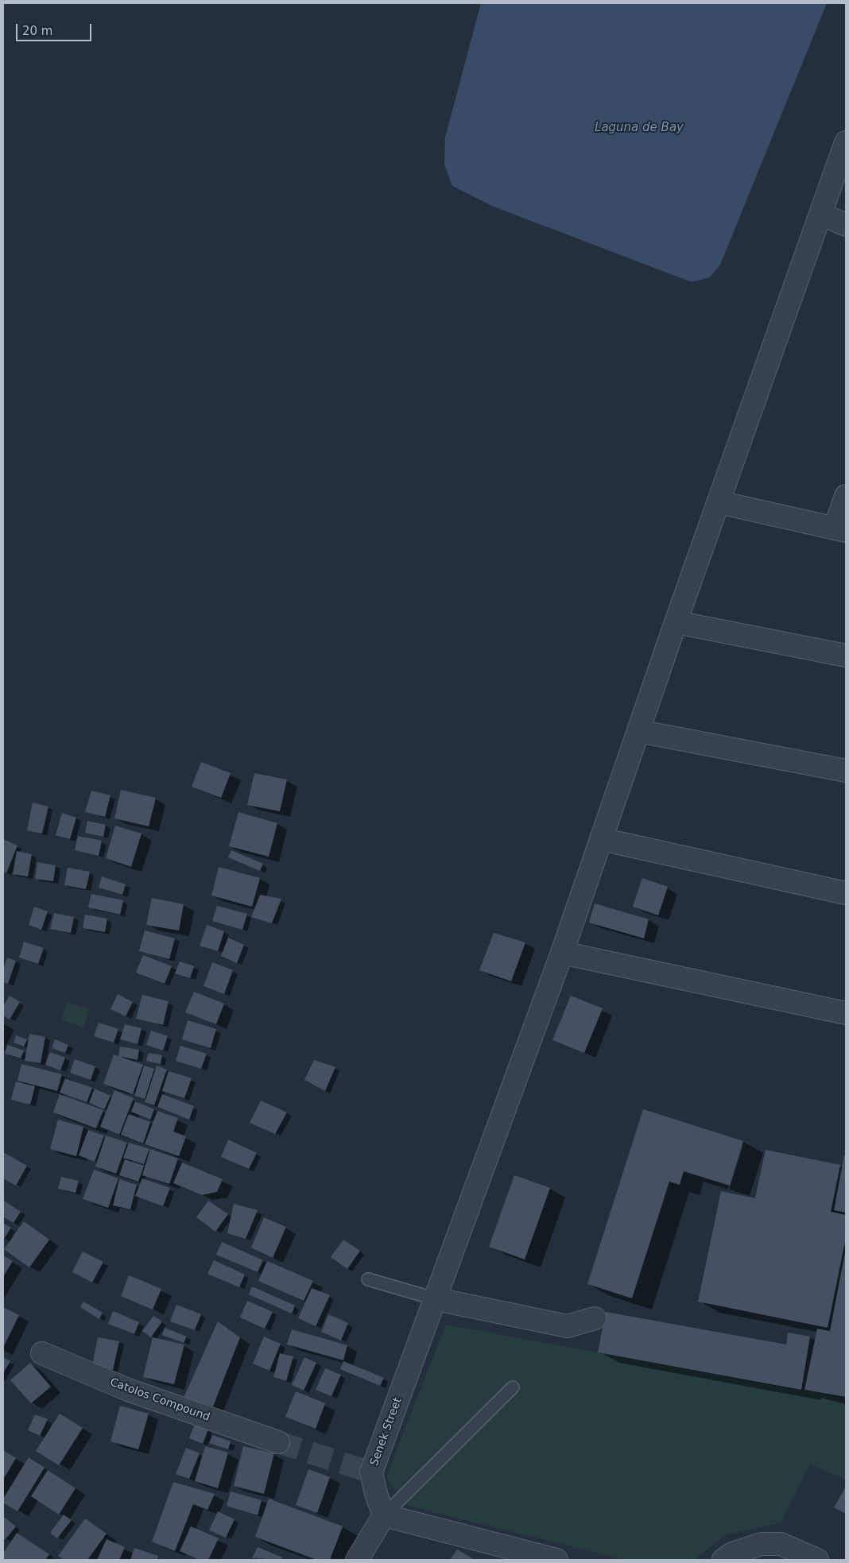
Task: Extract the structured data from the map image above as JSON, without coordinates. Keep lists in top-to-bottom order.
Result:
{
  "streets": {
    "street": ["Catolos Compound", "Senek Street"]
  },
  "water": ["Laguna de Bay"],
  "scale_bar": "20 m"
}
